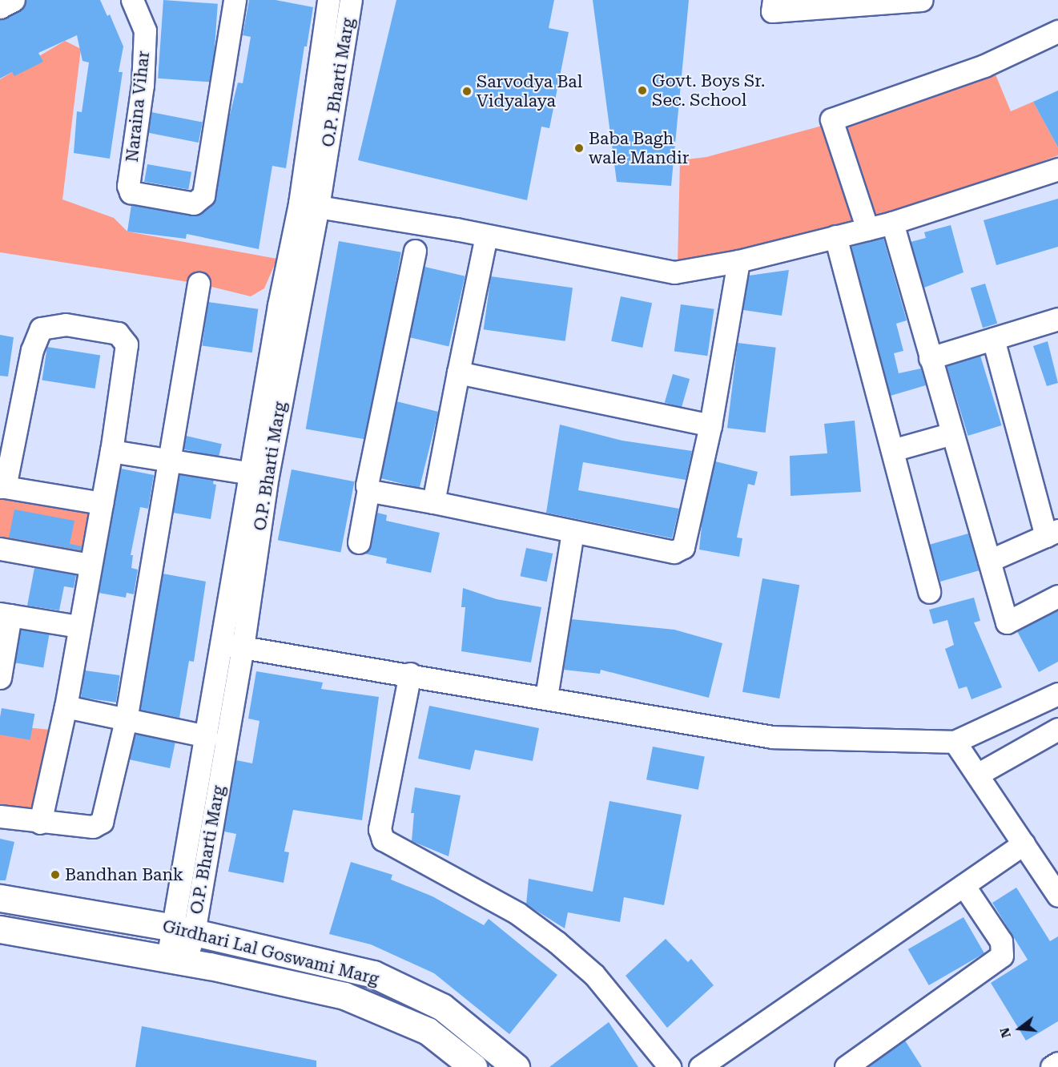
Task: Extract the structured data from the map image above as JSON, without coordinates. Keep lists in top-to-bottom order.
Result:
{
  "streets": {
    "main road": ["Girdhari Lal Goswami Marg"],
    "street": ["O.P. Bharti Marg", "Naraina Vihar"]
  },
  "crossings": [
    ["O.P. Bharti Marg", "Girdhari Lal Goswami Marg"]
  ],
  "places": [
    "Govt. Boys Sr. Sec. School",
    "Sarvodya Bal Vidyalaya",
    "Baba Bagh wale Mandir",
    "Bandhan Bank"
  ],
  "north": "left"
}
